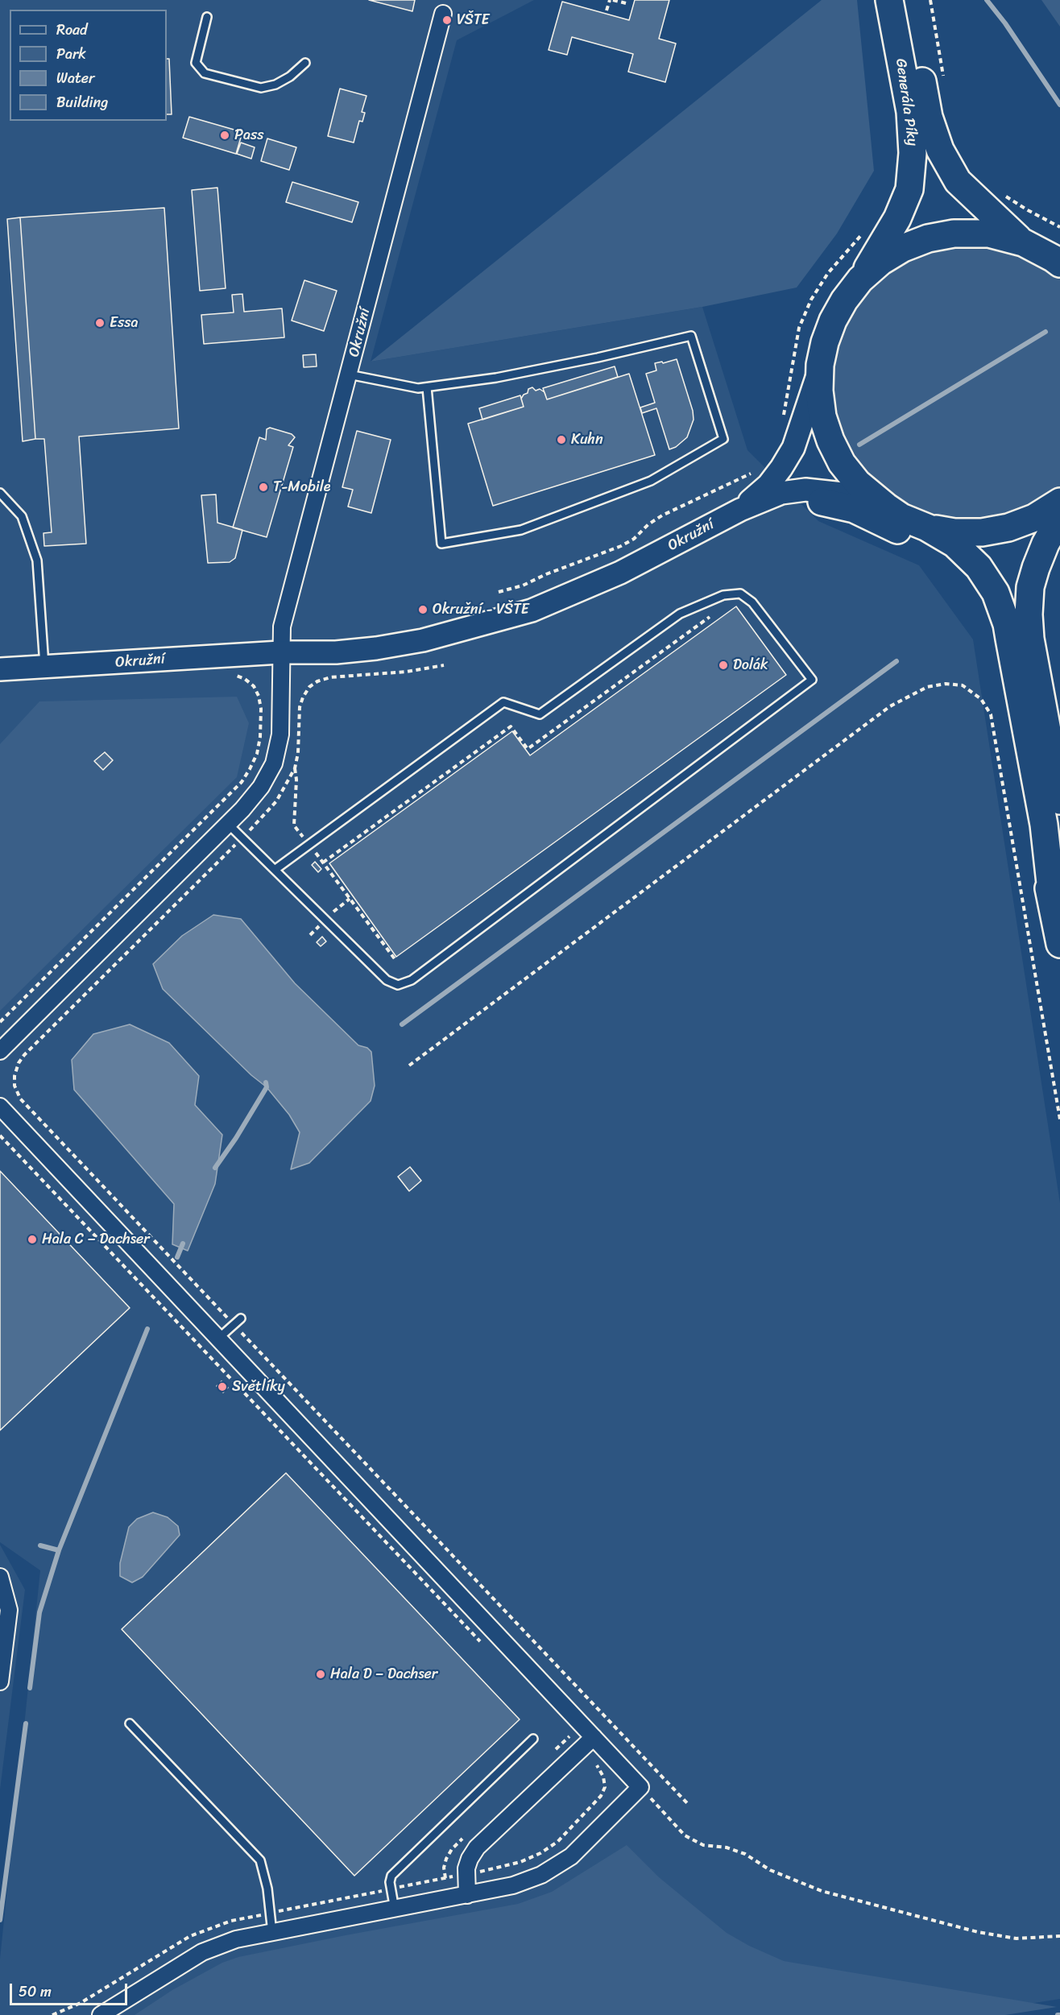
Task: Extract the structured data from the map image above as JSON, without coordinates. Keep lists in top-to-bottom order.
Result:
{
  "streets": {
    "highway": ["Generála Píky"],
    "main road": ["Okružní"]
  },
  "places": [
    "VŠTE",
    "Pass",
    "Essa",
    "Kuhn",
    "T-Mobile",
    "Okružní - VŠTE",
    "Dolák",
    "Hala C – Dachser",
    "Světlíky",
    "Hala D – Dachser"
  ],
  "legend": [
    "Road",
    "Park",
    "Water",
    "Building"
  ],
  "scale_bar": "50 m"
}
